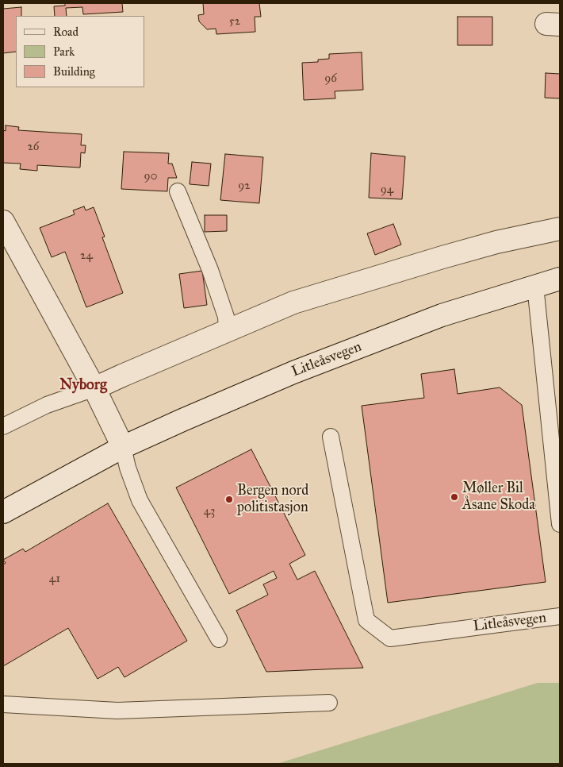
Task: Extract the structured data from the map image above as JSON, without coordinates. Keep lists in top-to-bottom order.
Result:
{
  "streets": {
    "street": ["Litleåsvegen"]
  },
  "districts": ["Nyborg"],
  "places": ["Møller Bil Åsane Skoda", "Bergen nord politistasjon"],
  "house_numbers": [
    "52",
    "96",
    "26",
    "90",
    "92",
    "94",
    "24",
    "43",
    "41"
  ],
  "legend": ["Road", "Park", "Building"]
}
